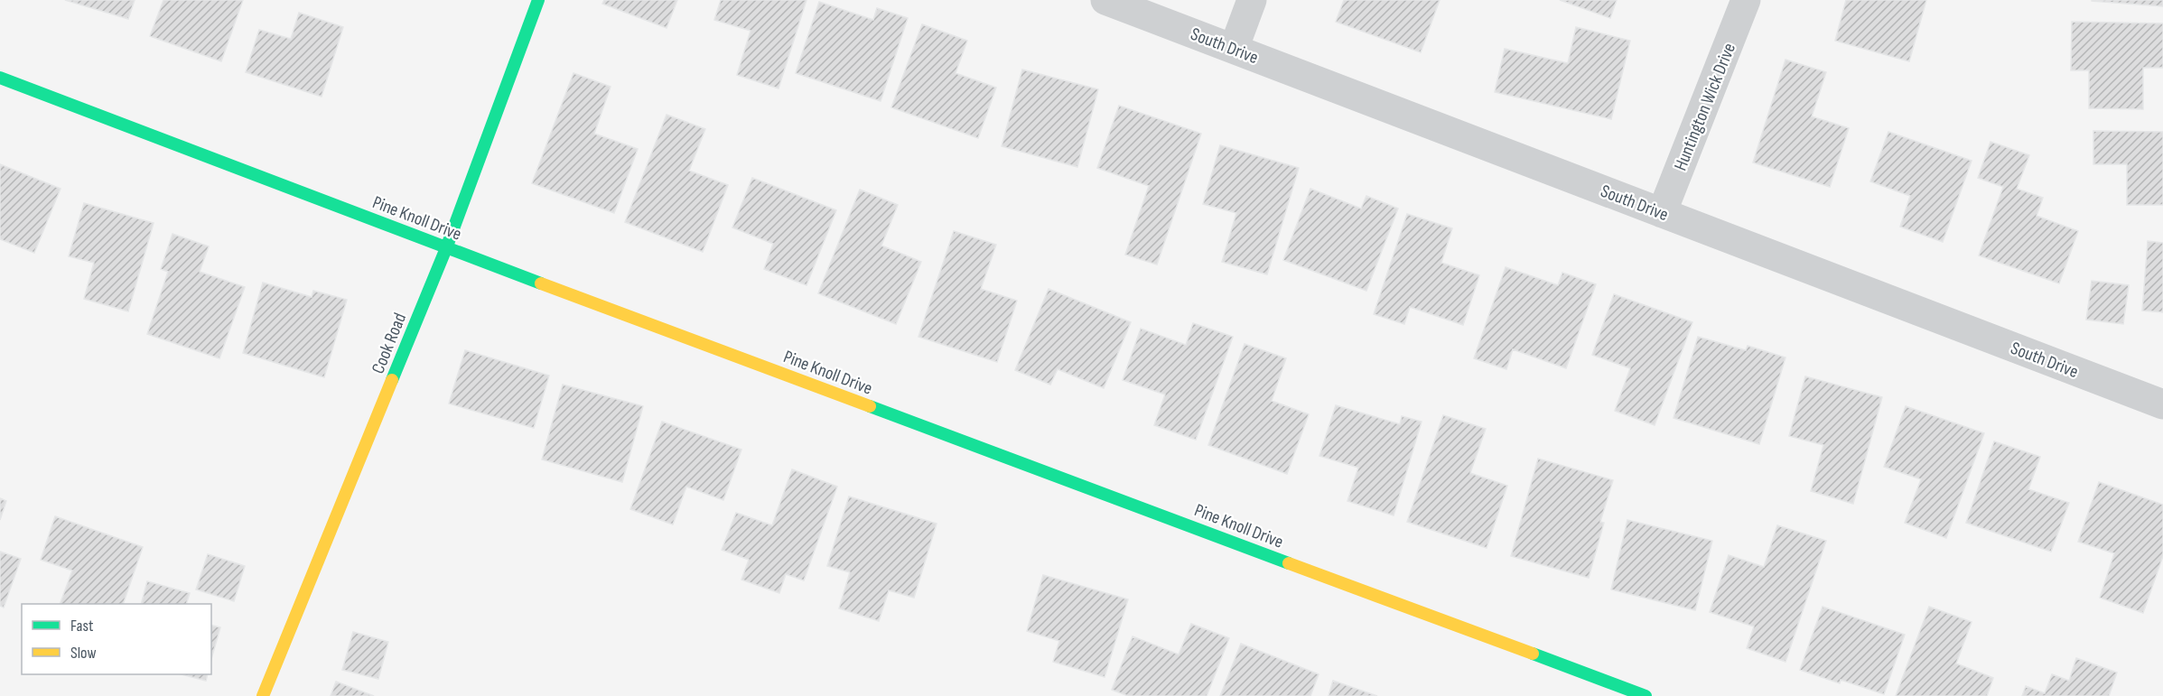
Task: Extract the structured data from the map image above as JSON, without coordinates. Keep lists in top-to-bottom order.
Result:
{
  "streets": {
    "street": [
      "South Drive",
      "Huntington Wick Drive",
      "Pine Knoll Drive",
      "Cook Road"
    ]
  },
  "crossings": [
    ["South Drive", "Huntington Wick Drive"],
    ["Pine Knoll Drive", "Cook Road"]
  ],
  "legend": ["Fast", "Slow"]
}
